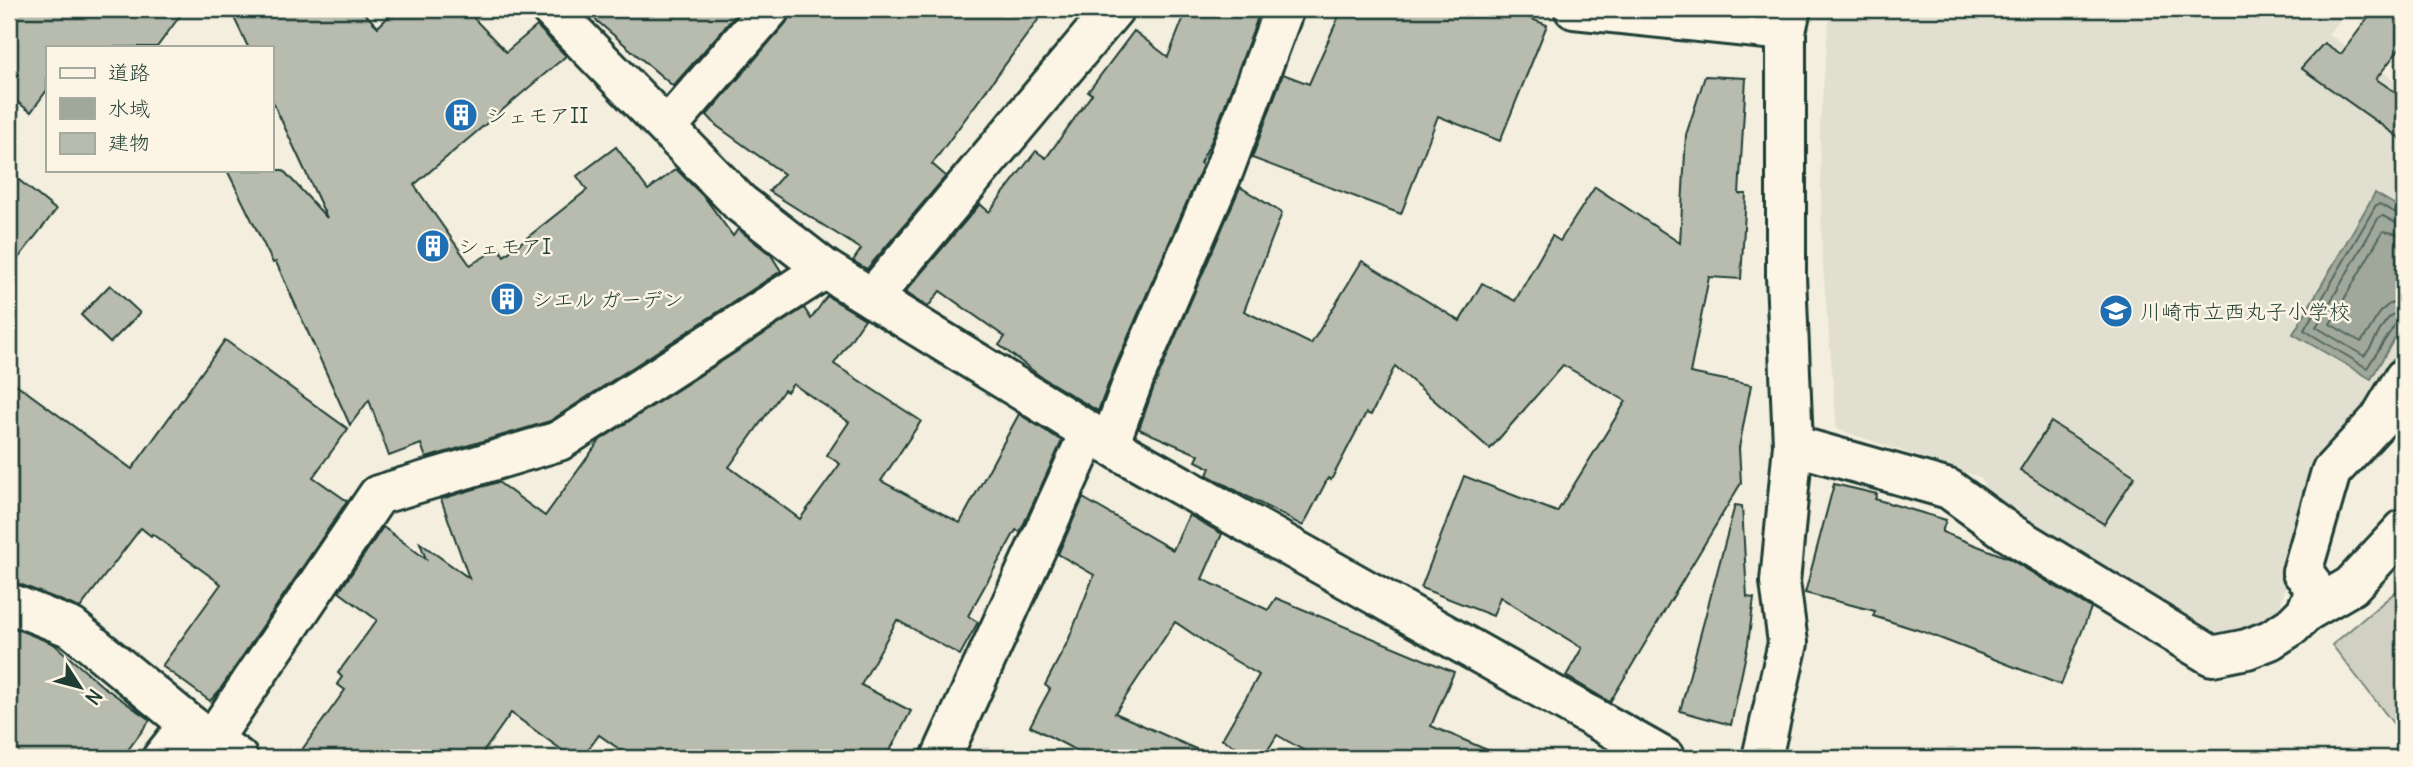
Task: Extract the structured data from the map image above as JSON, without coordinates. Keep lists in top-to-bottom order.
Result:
{
  "places": {
    "building": ["シェモアII", "シェモアI", "シエル ガーデン"],
    "school or university": ["川崎市立西丸子小学校"]
  },
  "legend": ["道路", "水域", "建物"],
  "north": "bottom right"
}
